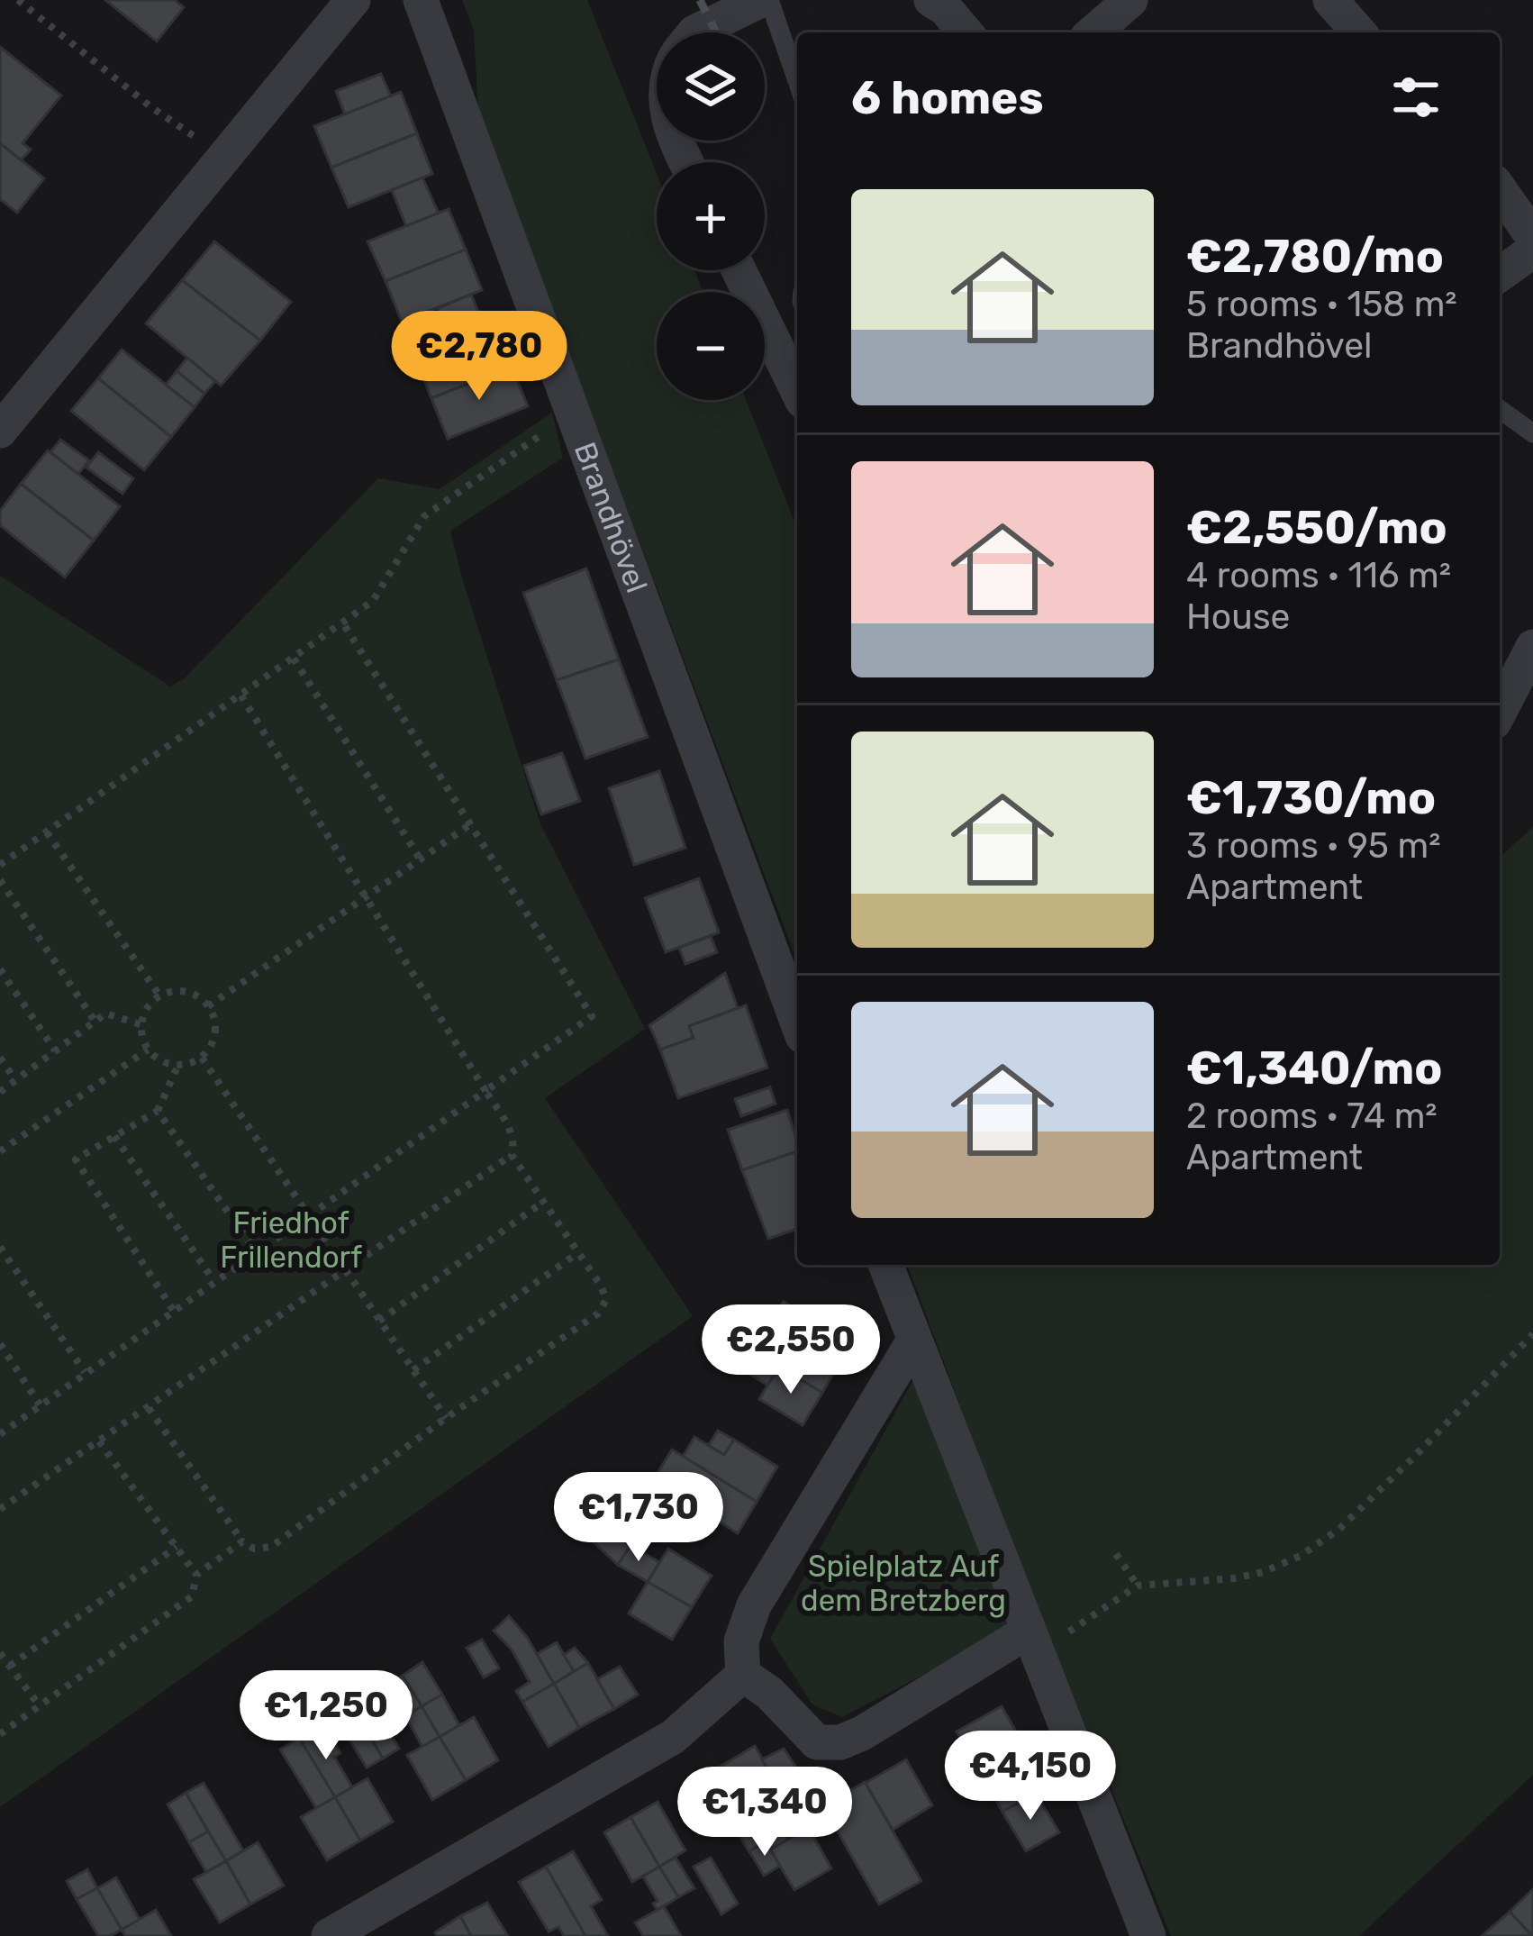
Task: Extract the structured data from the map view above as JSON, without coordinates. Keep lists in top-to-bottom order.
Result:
{
  "streets": {
    "street": ["Brandhövel"]
  },
  "parks": ["Friedhof Frillendorf", "Spielplatz Auf dem Bretzberg"],
  "page": {
    "map_buttons": ["+", "−"],
    "heading": "6 homes",
    "list": [
      {
        "name": "€2,780/mo",
        "note": "5 rooms · 158 m² · Brandhövel"
      },
      {
        "name": "€2,550/mo",
        "note": "4 rooms · 116 m² · House"
      },
      {
        "name": "€1,730/mo",
        "note": "3 rooms · 95 m² · Apartment"
      },
      {
        "name": "€1,340/mo",
        "note": "2 rooms · 74 m² · Apartment"
      }
    ],
    "price": [
      "€2,780",
      "€2,550",
      "€1,730",
      "€1,250",
      "€4,150",
      "€1,340"
    ]
  }
}
